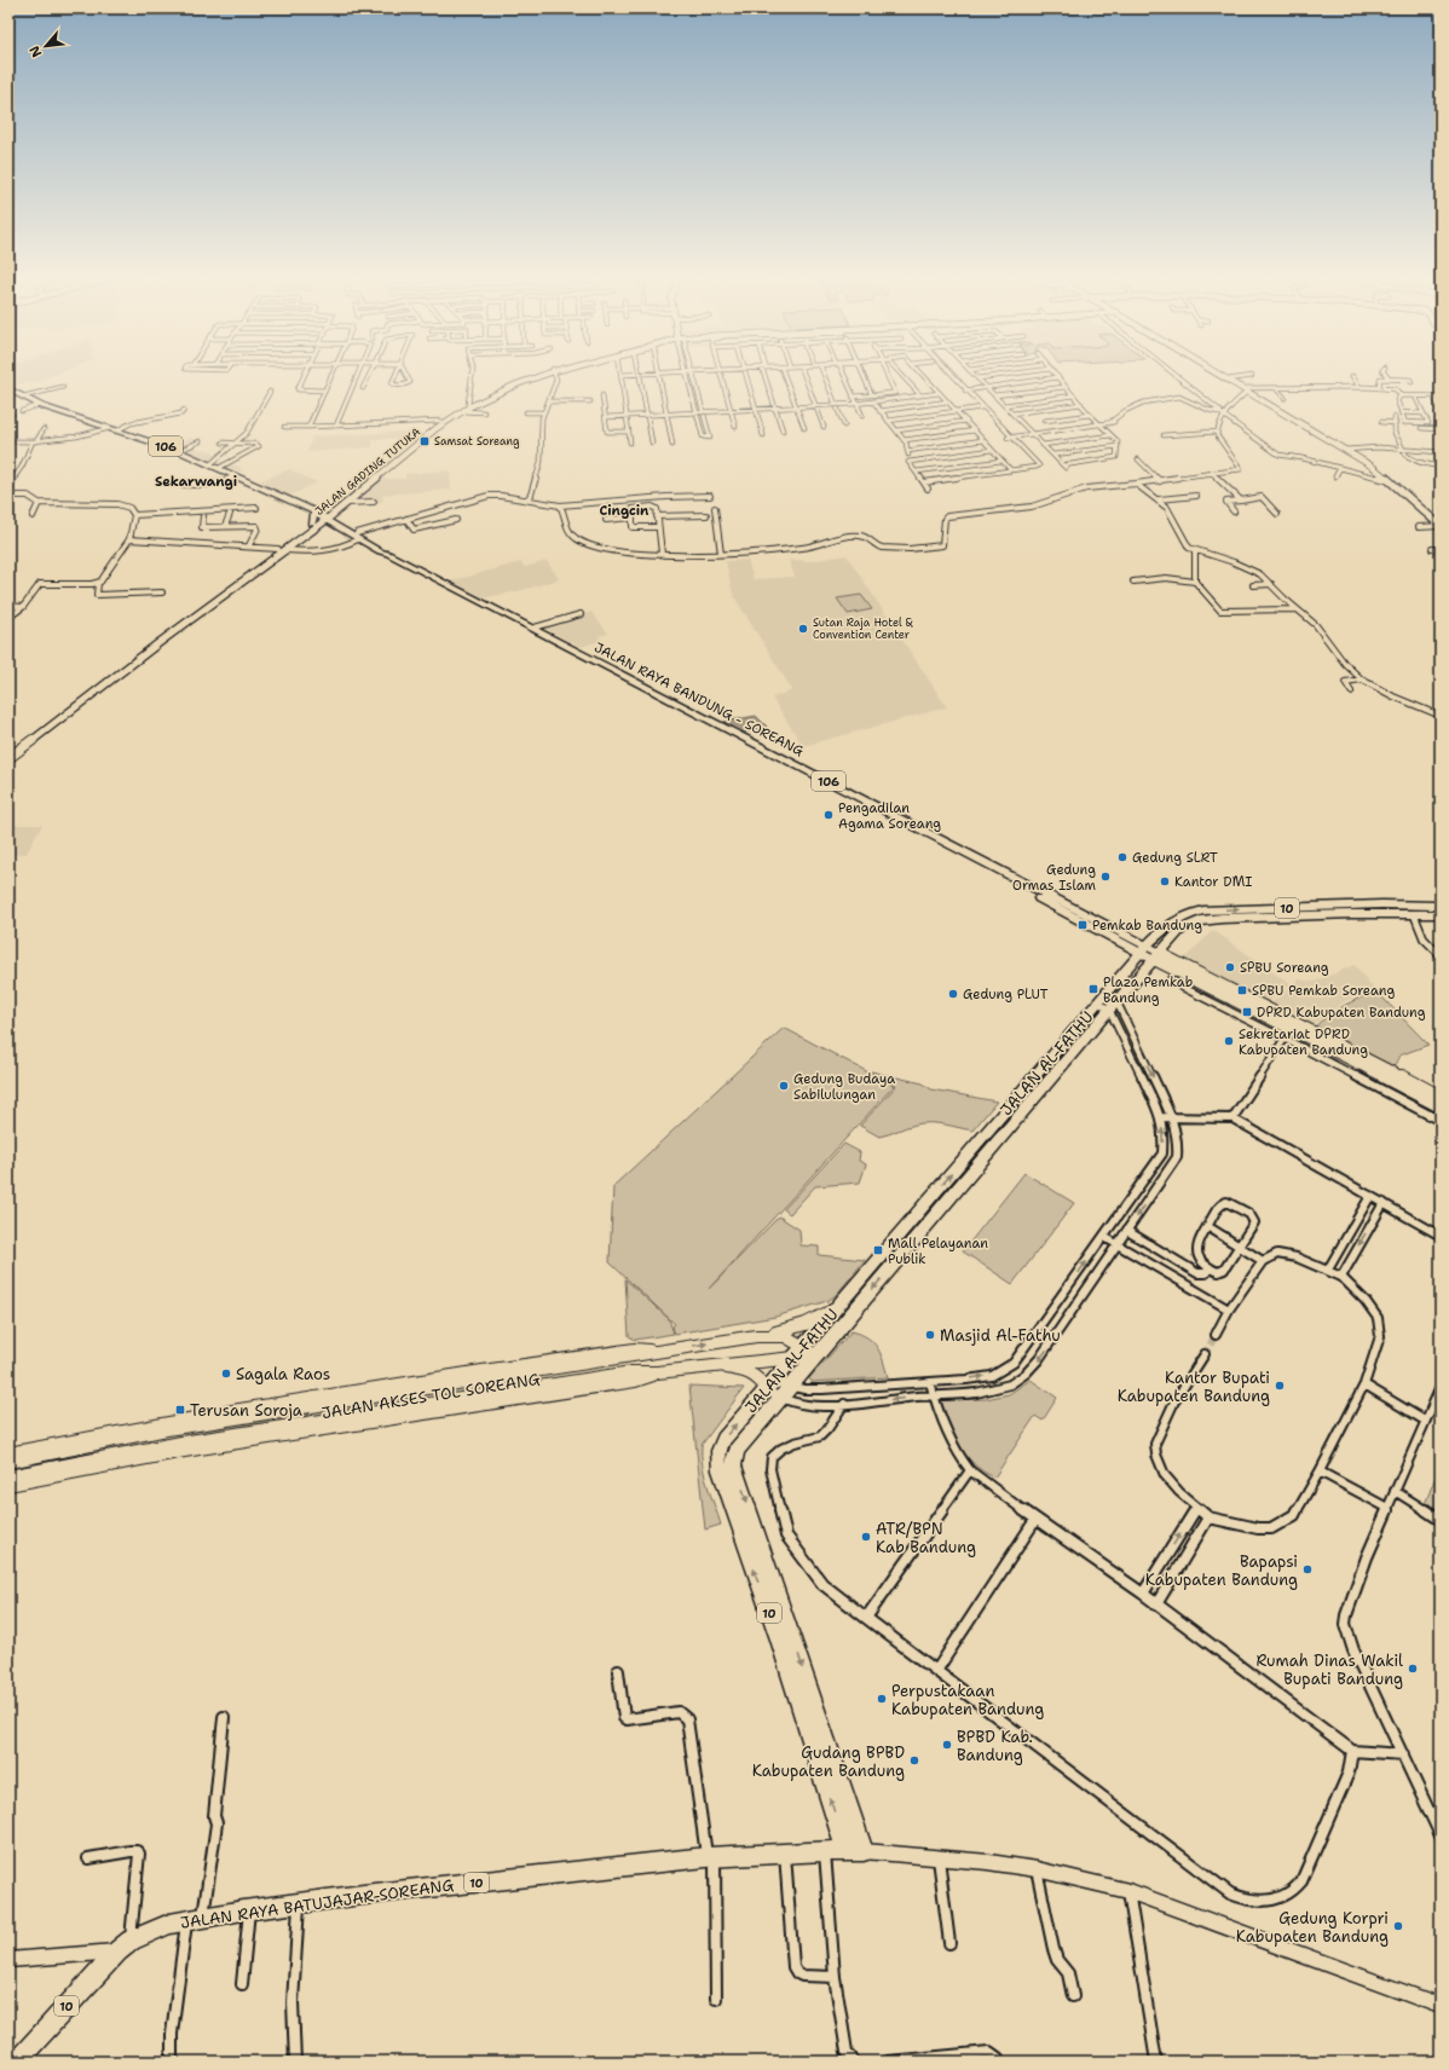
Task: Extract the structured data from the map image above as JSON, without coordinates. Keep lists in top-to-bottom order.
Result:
{
  "streets": {
    "highway": ["10", "JALAN AL-FATHU", "JALAN RAYA BATUJAJAR-SOREANG"],
    "main road": [
      "106",
      "JALAN GADING TUTUKA",
      "JALAN RAYA BANDUNG - SOREANG",
      "JALAN AKSES TOL SOREANG"
    ]
  },
  "crossings": [
    ["JALAN GADING TUTUKA", "JALAN RAYA BANDUNG - SOREANG"],
    ["JALAN RAYA BANDUNG - SOREANG", "10"],
    ["JALAN RAYA BANDUNG - SOREANG", "JALAN AL-FATHU"],
    ["10", "JALAN AL-FATHU"],
    ["JALAN AL-FATHU", "JALAN AKSES TOL SOREANG"],
    ["JALAN AL-FATHU", "JALAN RAYA BATUJAJAR-SOREANG"]
  ],
  "districts": ["Sekarwangi", "Cingcin"],
  "places": {
    "transit": [
      "Samsat Soreang",
      "Pemkab Bandung",
      "Plaza Pemkab Bandung",
      "SPBU Pemkab Soreang",
      "DPRD Kabupaten Bandung",
      "Mall Pelayanan Publik",
      "Terusan Soroja"
    ],
    "other": [
      "Sutan Raja Hotel & Convention Center",
      "Pengadilan Agama Soreang",
      "Gedung SLRT",
      "Gedung Ormas Islam",
      "Kantor DMI",
      "SPBU Soreang",
      "Gedung PLUT",
      "Sekretariat DPRD Kabupaten Bandung",
      "Gedung Budaya Sabilulungan",
      "Masjid Al-Fathu",
      "Sagala Raos",
      "Kantor Bupati Kabupaten Bandung",
      "ATR/BPN Kab Bandung",
      "Bapapsi Kabupaten Bandung",
      "Rumah Dinas Wakil Bupati Bandung",
      "Perpustakaan Kabupaten Bandung",
      "BPBD Kab. Bandung",
      "Gudang BPBD Kabupaten Bandung",
      "Gedung Korpri Kabupaten Bandung"
    ]
  },
  "north": "bottom left"
}
